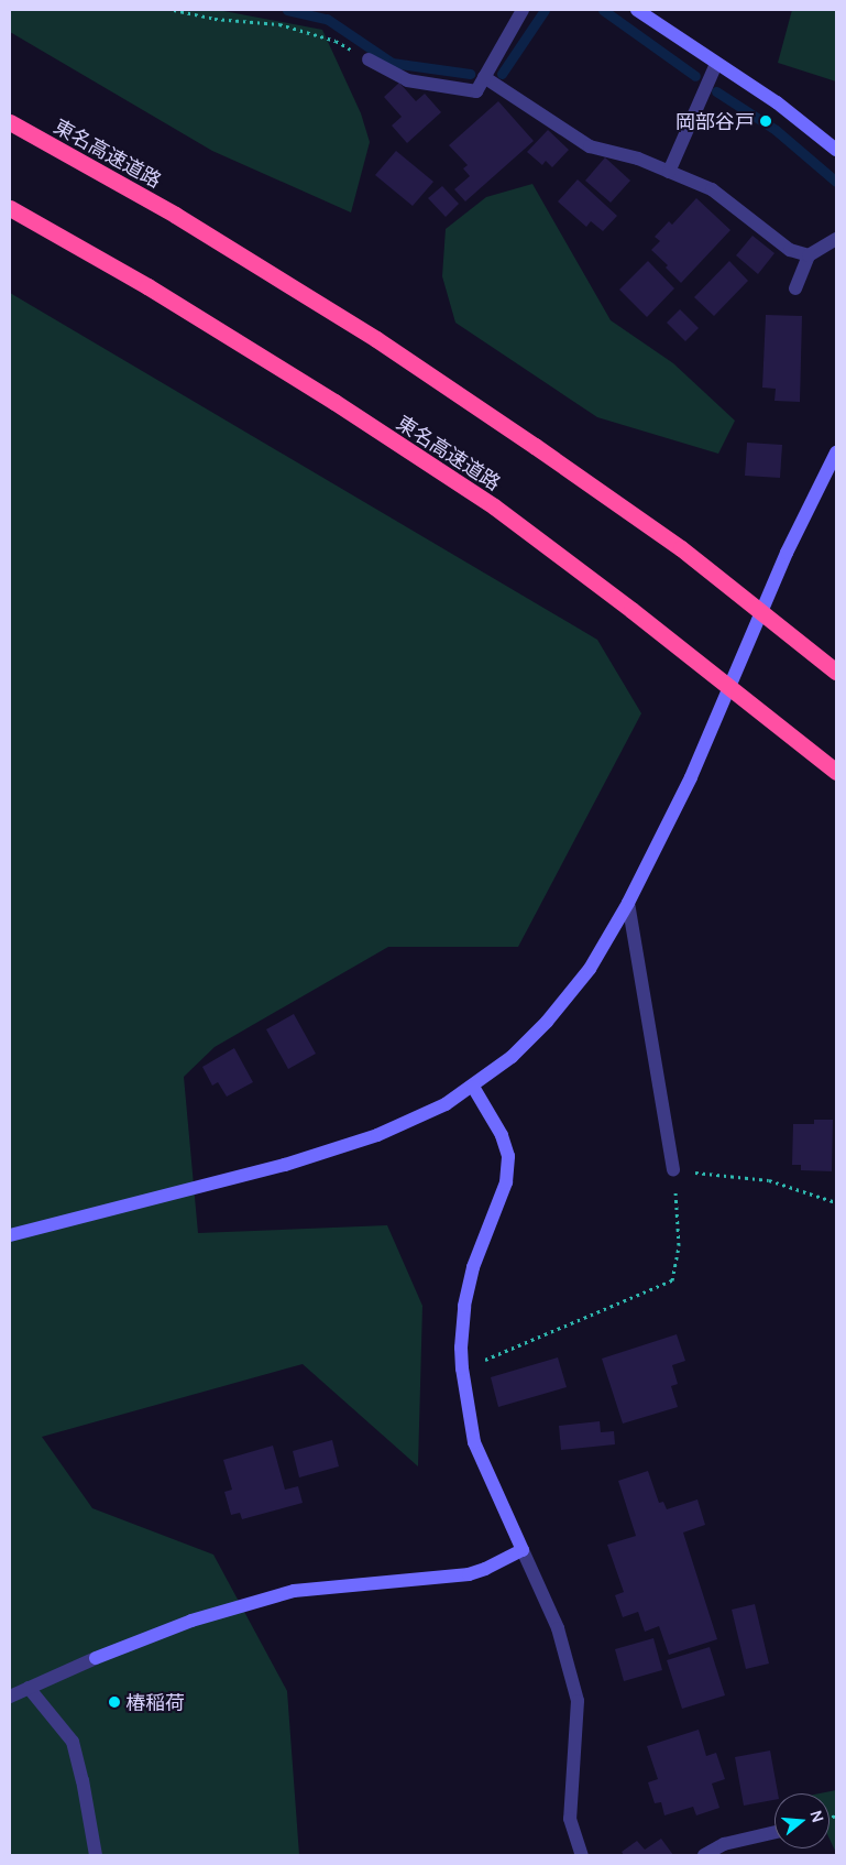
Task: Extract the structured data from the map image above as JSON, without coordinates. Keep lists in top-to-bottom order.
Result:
{
  "streets": {
    "highway": ["東名高速道路"]
  },
  "places": ["岡部谷戸", "椿稲荷"],
  "north": "right"
}
